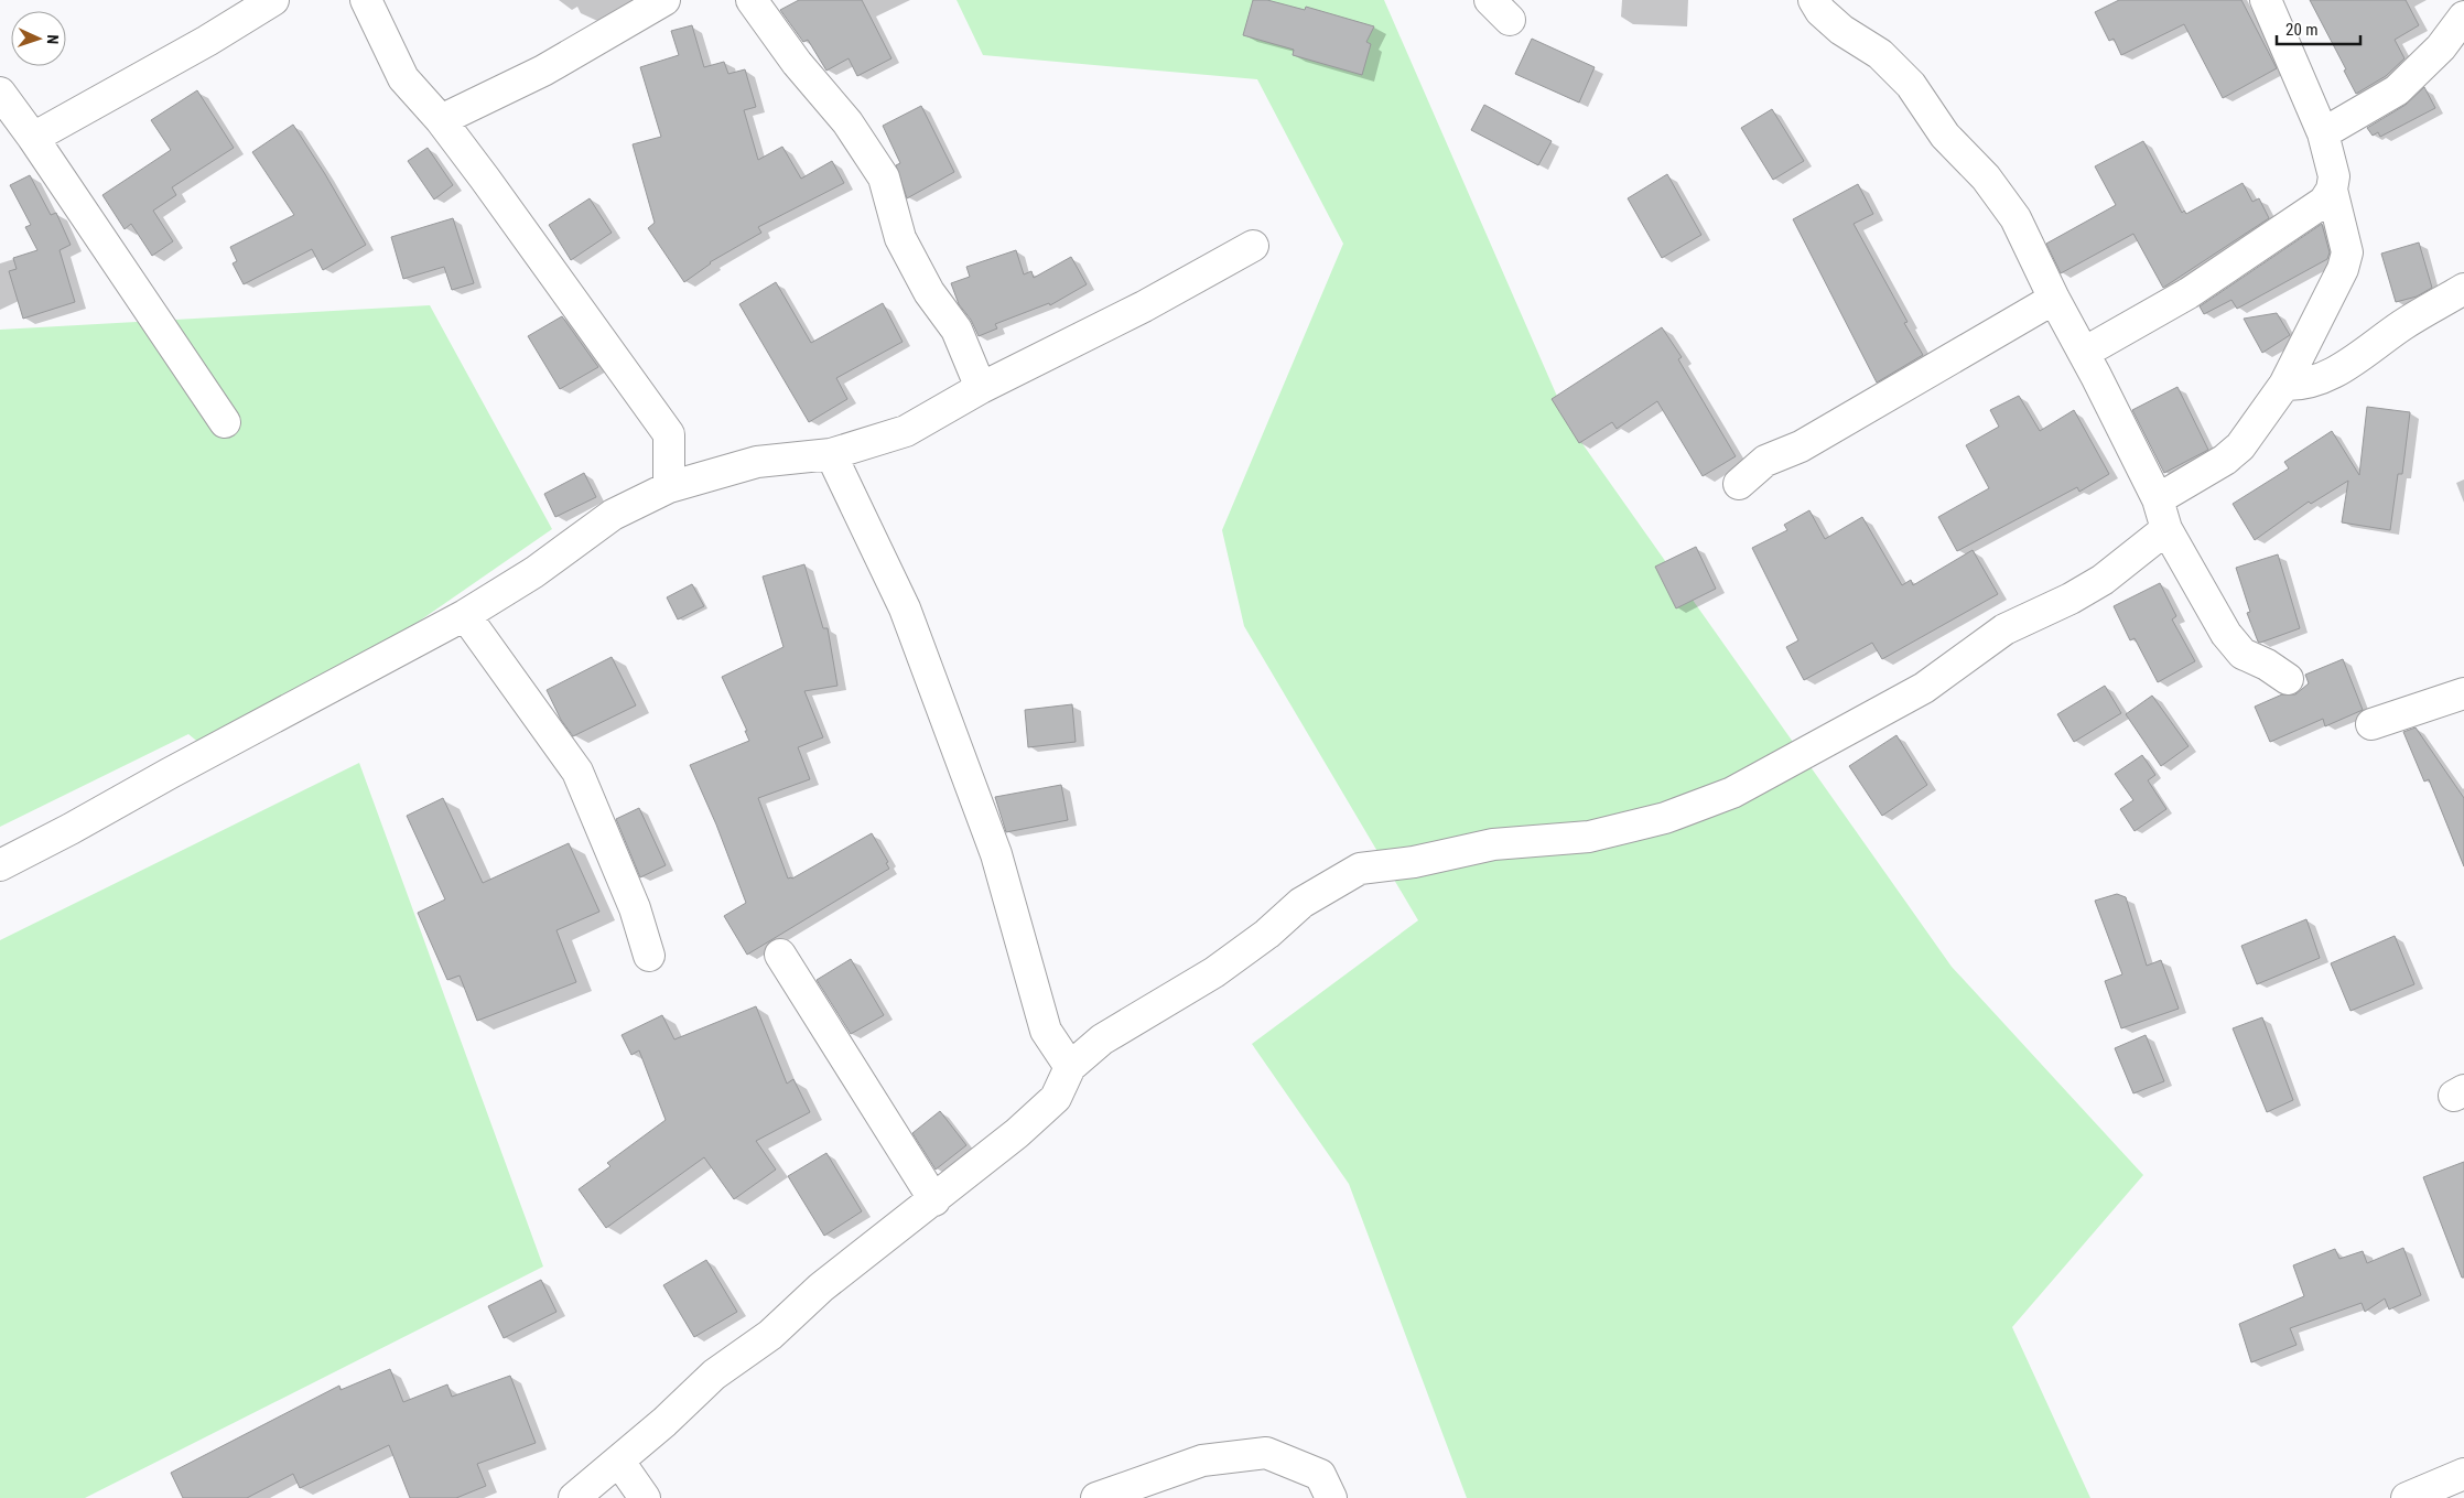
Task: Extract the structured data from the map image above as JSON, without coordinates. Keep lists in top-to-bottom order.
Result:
{
  "scale_bar": "20 m",
  "north": "right"
}
